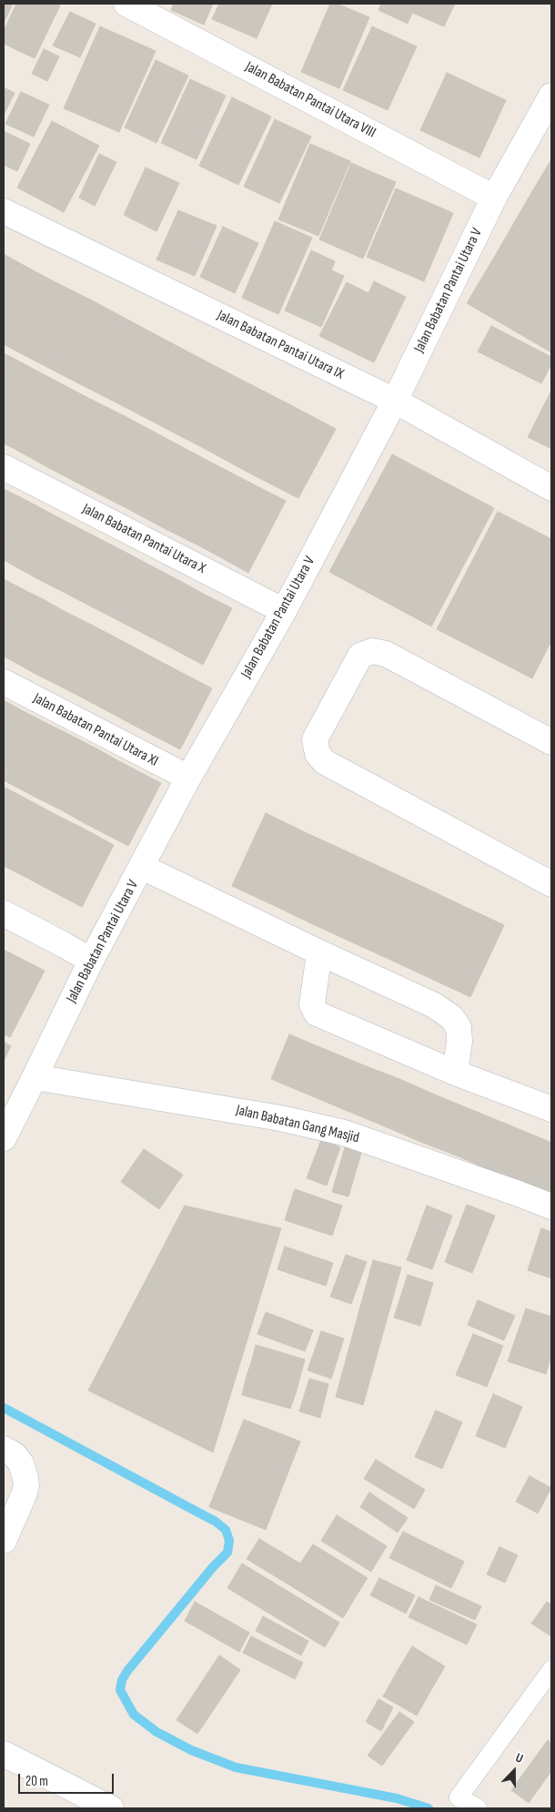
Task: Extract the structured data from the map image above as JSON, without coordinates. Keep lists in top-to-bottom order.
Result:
{
  "streets": {
    "street": [
      "Jalan Babatan Pantai Utara VIII",
      "Jalan Babatan Pantai Utara V",
      "Jalan Babatan Pantai Utara IX",
      "Jalan Babatan Pantai Utara X",
      "Jalan Babatan Pantai Utara XI",
      "Jalan Babatan Gang Masjid"
    ]
  },
  "crossings": [
    ["Jalan Babatan Pantai Utara VIII", "Jalan Babatan Pantai Utara V"],
    ["Jalan Babatan Pantai Utara V", "Jalan Babatan Pantai Utara IX"],
    ["Jalan Babatan Pantai Utara V", "Jalan Babatan Pantai Utara X"],
    ["Jalan Babatan Pantai Utara V", "Jalan Babatan Pantai Utara XI"],
    ["Jalan Babatan Pantai Utara V", "Jalan Babatan Gang Masjid"]
  ],
  "scale_bar": "20 m",
  "north": "top"
}
